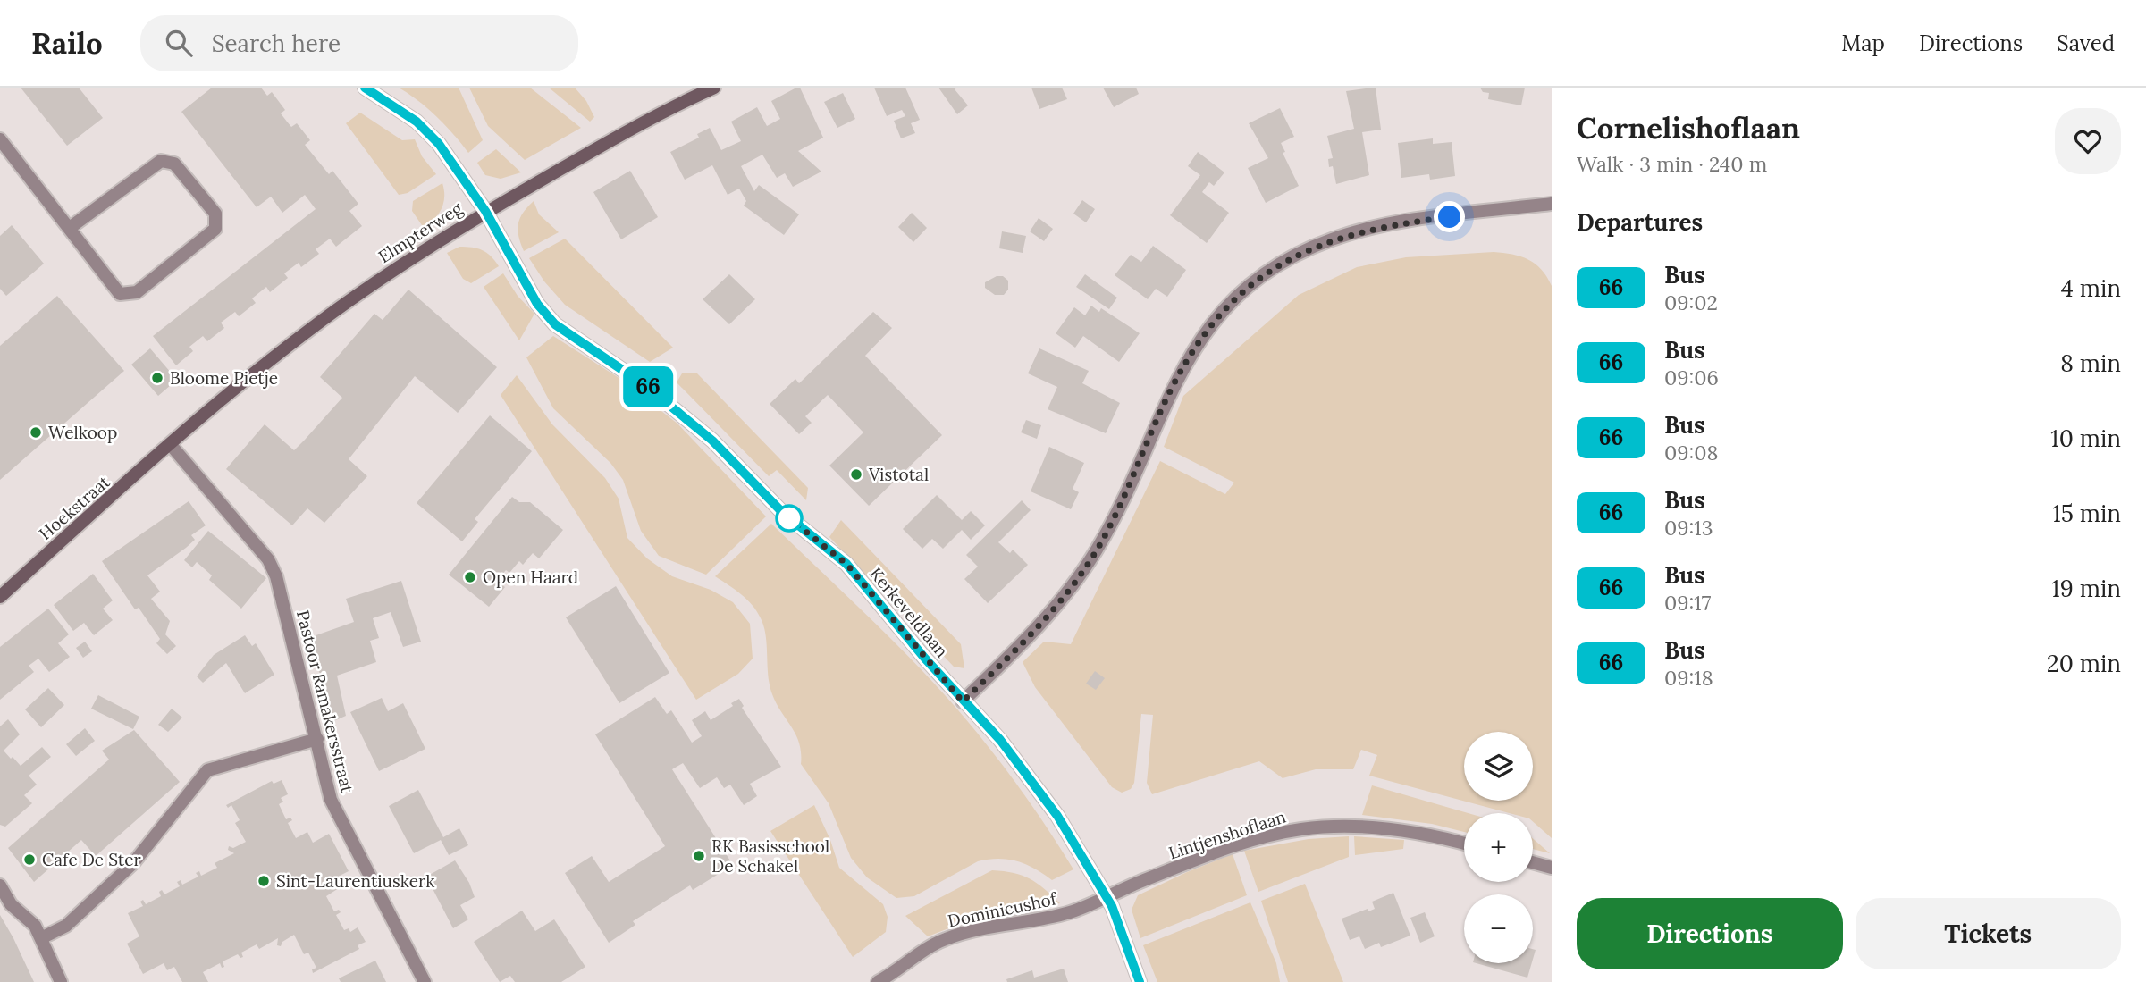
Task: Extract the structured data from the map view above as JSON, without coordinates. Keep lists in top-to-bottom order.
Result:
{
  "streets": {
    "street": [
      "Elmpterweg",
      "Hoekstraat",
      "Kerkeveldlaan",
      "Pastoor Ramakersstraat",
      "Lintjenshoflaan",
      "Dominicushof"
    ]
  },
  "crossings": [
    ["Elmpterweg", "Hoekstraat"],
    ["Elmpterweg", "Kerkeveldlaan"],
    ["Elmpterweg", "Pastoor Ramakersstraat"],
    ["Hoekstraat", "Pastoor Ramakersstraat"],
    ["Kerkeveldlaan", "Lintjenshoflaan"],
    ["Kerkeveldlaan", "Dominicushof"],
    ["Lintjenshoflaan", "Dominicushof"]
  ],
  "places": [
    "Bloome Pietje",
    "Welkoop",
    "Vistotal",
    "Open Haard",
    "RK Basisschool De Schakel",
    "Cafe De Ster",
    "Sint-Laurentiuskerk"
  ],
  "lines": ["bus line 66"],
  "page": {
    "header": "Railo",
    "search": "Search here",
    "nav": ["Map", "Directions", "Saved"],
    "on_map": "66",
    "heading": [
      ["Cornelishoflaan", "Walk · 3 min · 240 m"],
      "Departures"
    ],
    "list": [
      {
        "mark": "66",
        "name": "Bus",
        "note": "09:02",
        "value": "4 min"
      },
      {
        "mark": "66",
        "name": "Bus",
        "note": "09:06",
        "value": "8 min"
      },
      {
        "mark": "66",
        "name": "Bus",
        "note": "09:08",
        "value": "10 min"
      },
      {
        "mark": "66",
        "name": "Bus",
        "note": "09:13",
        "value": "15 min"
      },
      {
        "mark": "66",
        "name": "Bus",
        "note": "09:17",
        "value": "19 min"
      },
      {
        "mark": "66",
        "name": "Bus",
        "note": "09:18",
        "value": "20 min"
      }
    ],
    "map_buttons": ["+", "−"],
    "buttons": ["Directions", "Tickets"]
  }
}
